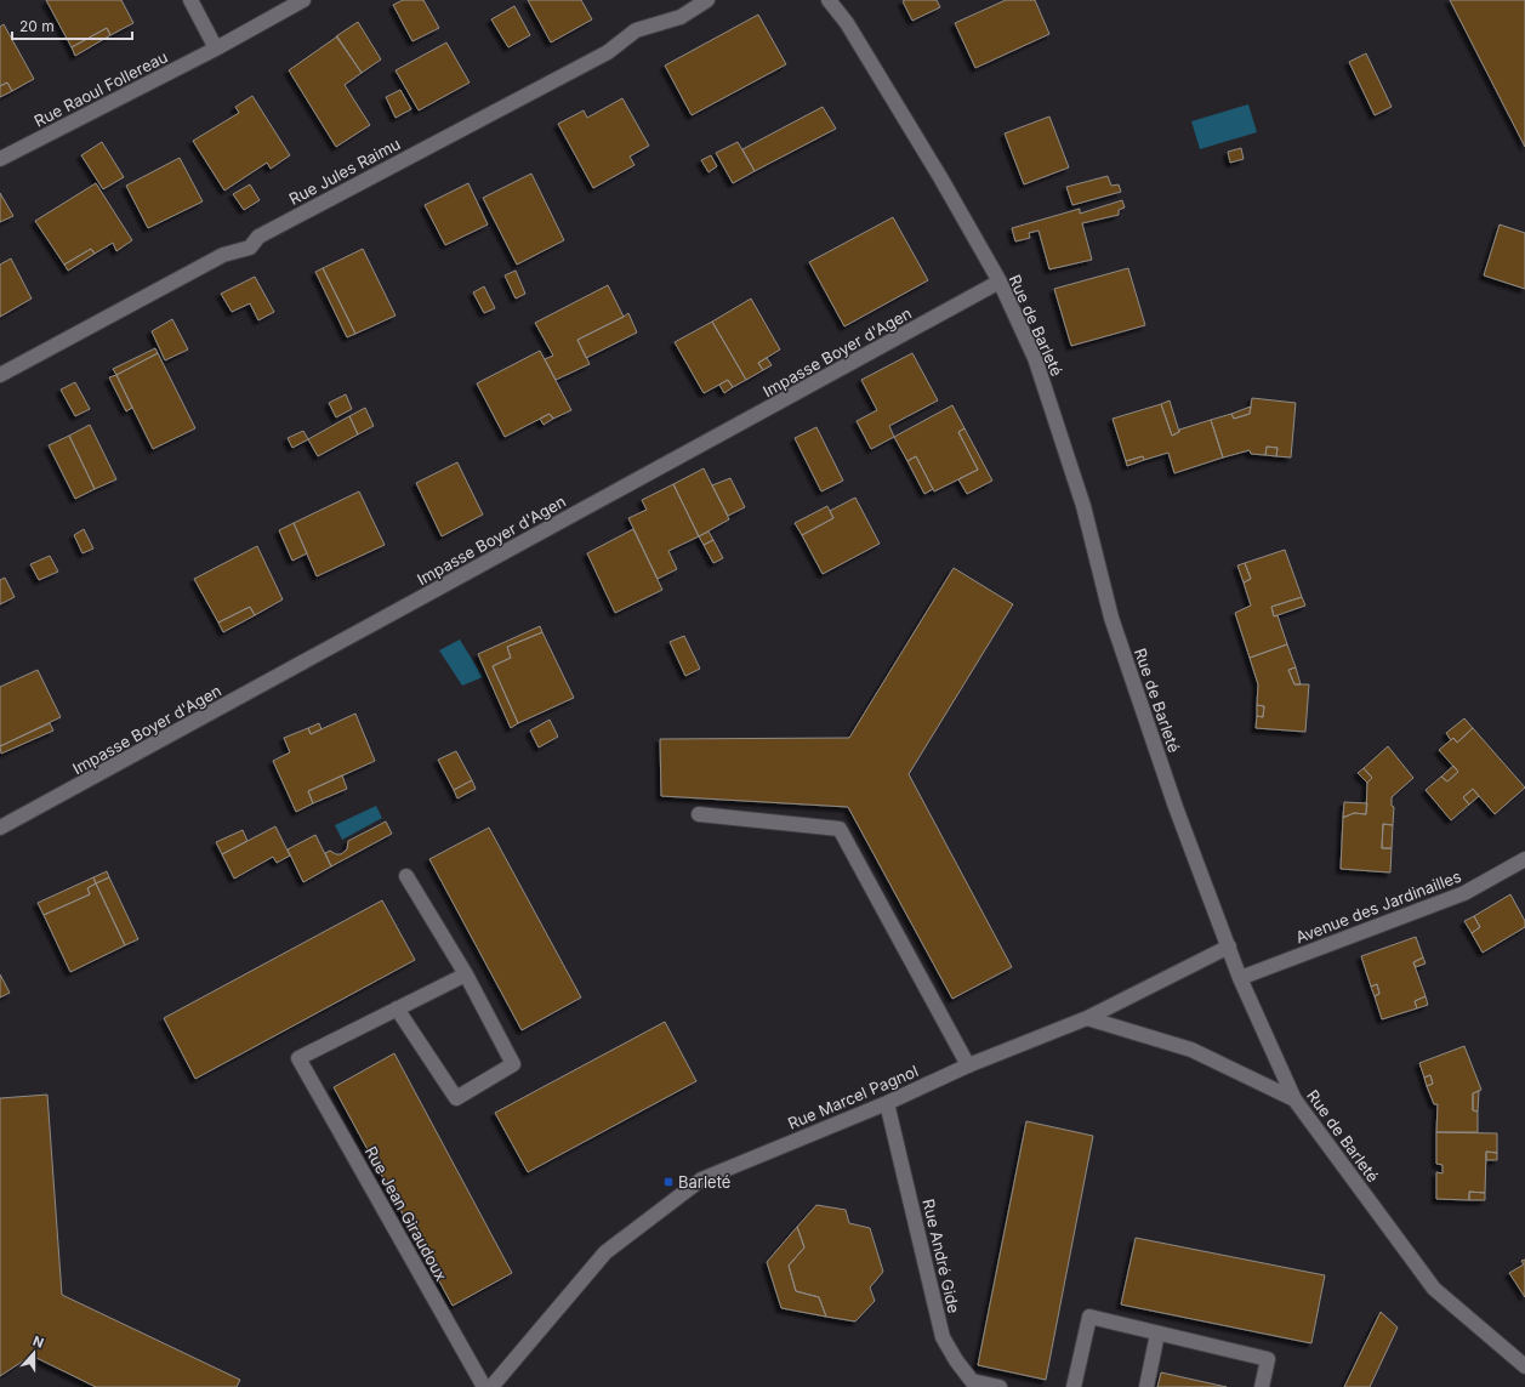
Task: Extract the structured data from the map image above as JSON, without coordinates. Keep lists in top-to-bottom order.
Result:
{
  "streets": {
    "street": [
      "Rue Raoul Follereau",
      "Rue Jules Raimu",
      "Rue de Barleté",
      "Impasse Boyer d'Agen",
      "Avenue des Jardinailles",
      "Rue Marcel Pagnol",
      "Rue Jean Giraudoux",
      "Rue André Gide"
    ]
  },
  "crossings": [
    ["Rue de Barleté", "Impasse Boyer d'Agen"],
    ["Rue de Barleté", "Avenue des Jardinailles"],
    ["Rue de Barleté", "Rue Marcel Pagnol"],
    ["Rue Marcel Pagnol", "Rue André Gide"]
  ],
  "places": {
    "transit": ["Barleté"]
  },
  "scale_bar": "20 m",
  "north": "top"
}
